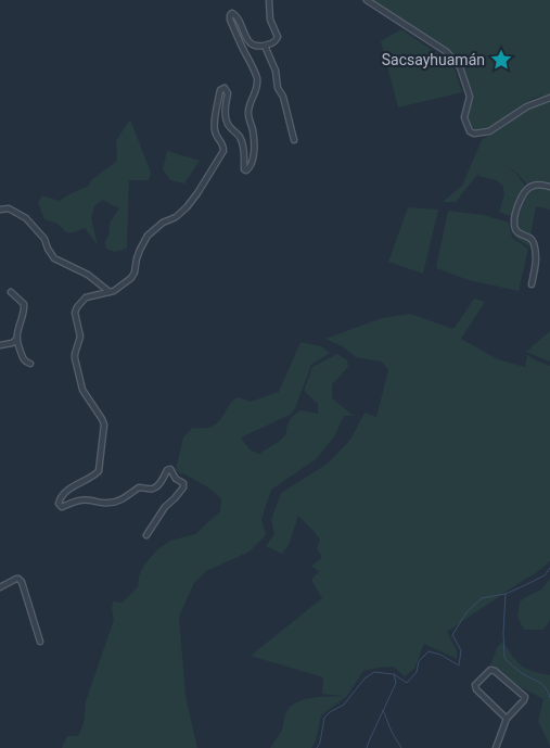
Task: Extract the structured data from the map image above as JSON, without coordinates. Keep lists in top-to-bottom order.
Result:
{
  "places": {
    "place": ["Sacsayhuamán"]
  }
}
